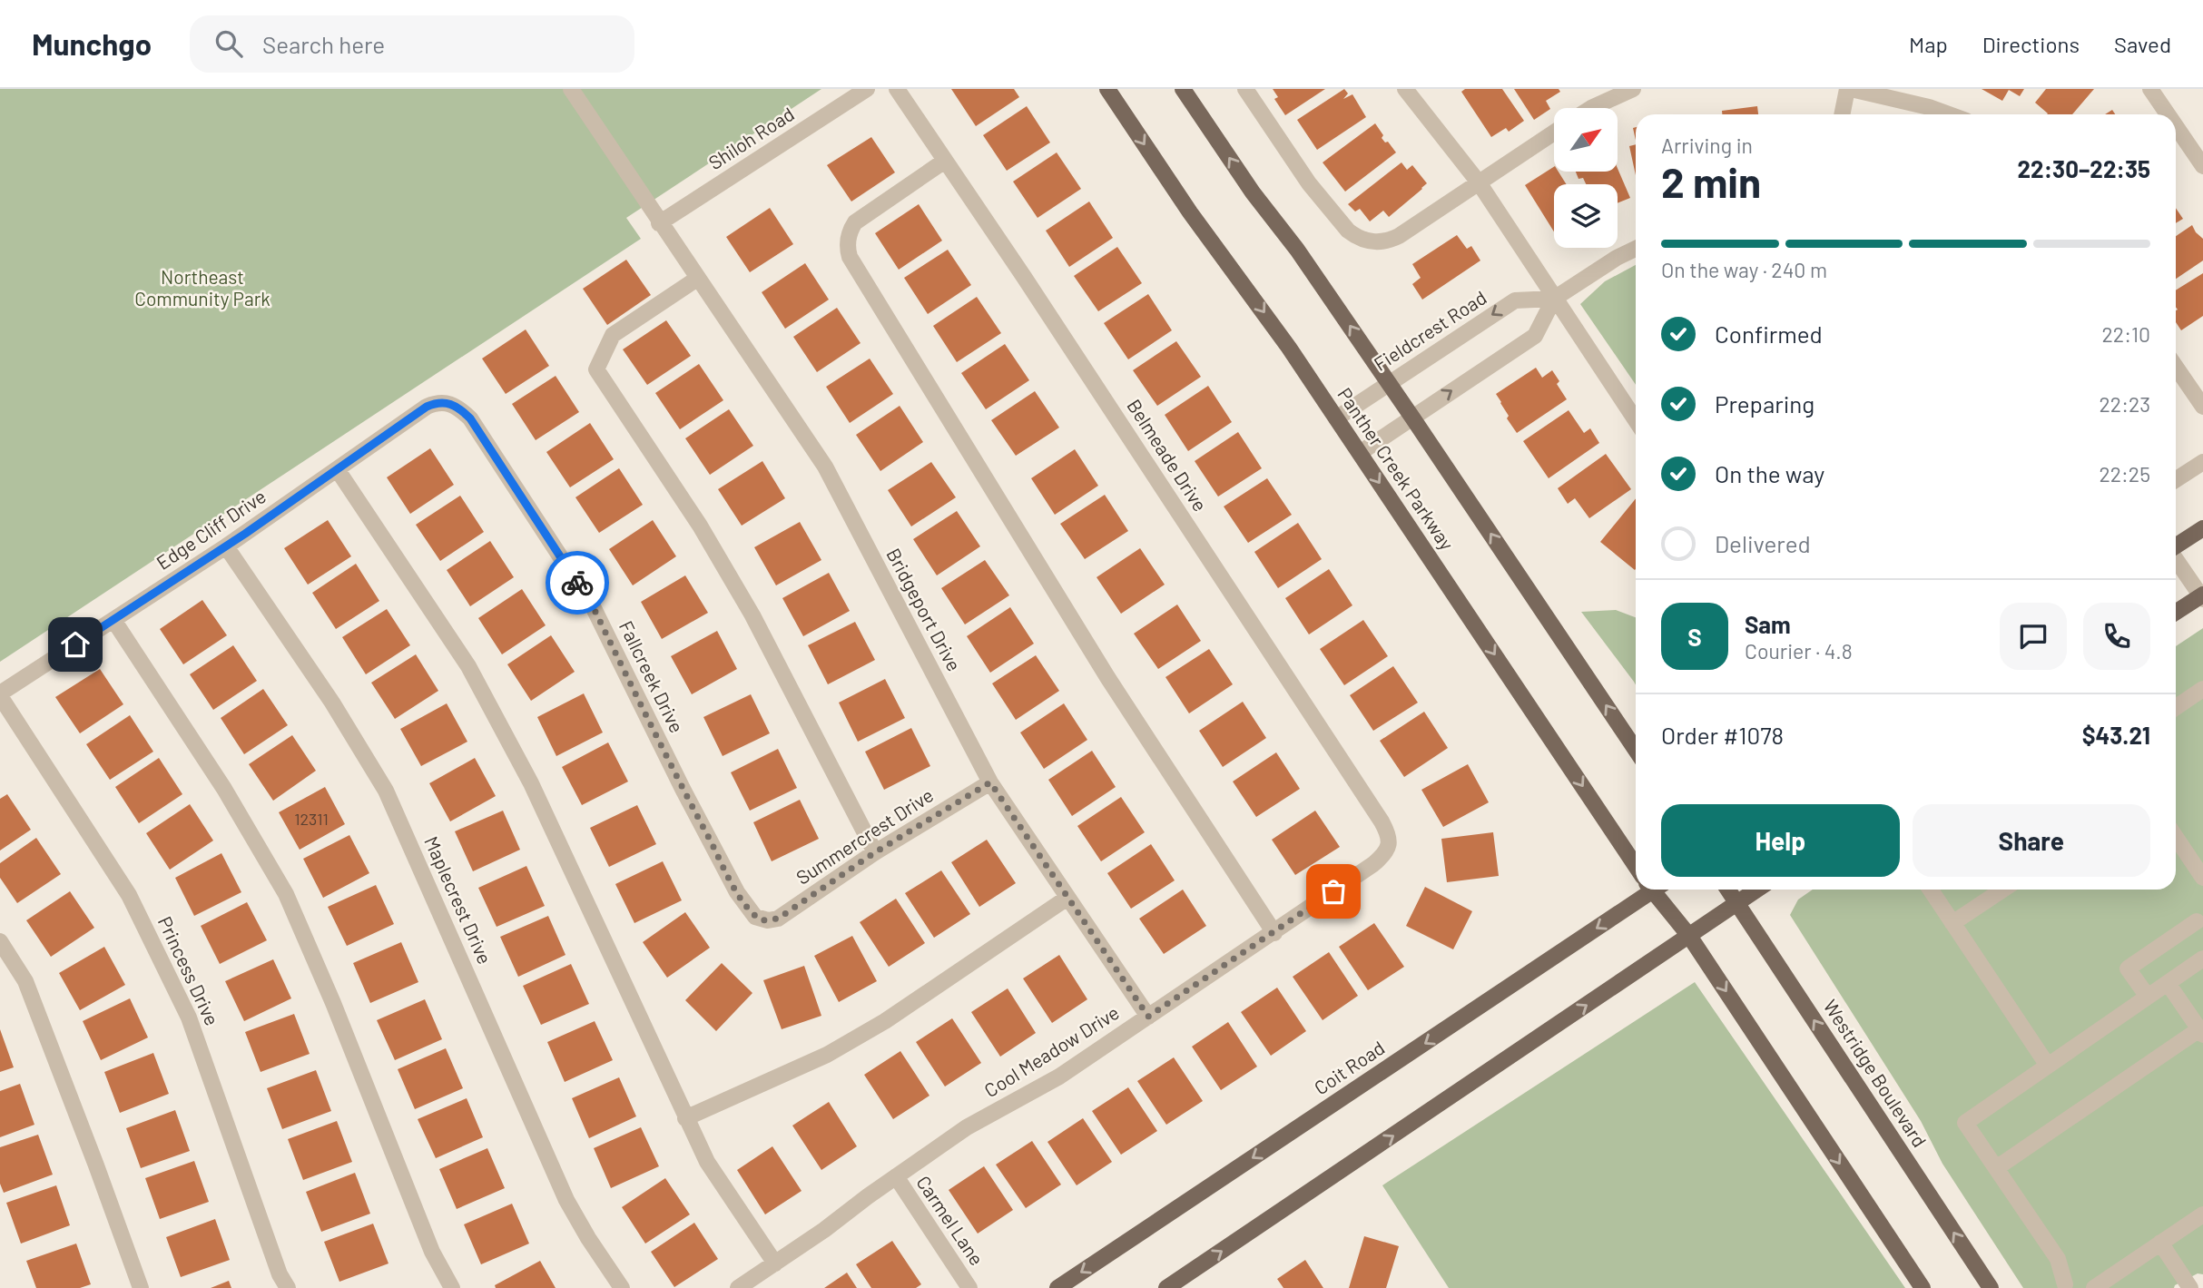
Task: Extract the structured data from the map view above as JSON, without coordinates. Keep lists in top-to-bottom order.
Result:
{
  "streets": {
    "main road": ["Panther Creek Parkway", "Coit Road", "Westridge Boulevard"],
    "street": [
      "Shiloh Road",
      "Fieldcrest Road",
      "Belmeade Drive",
      "Edge Cliff Drive",
      "Bridgeport Drive",
      "Fallcreek Drive",
      "Summercrest Drive",
      "Maplecrest Drive",
      "Princess Drive",
      "Cool Meadow Drive",
      "Carmel Lane"
    ]
  },
  "crossings": [
    ["Shiloh Road", "Bridgeport Drive"],
    ["Fieldcrest Road", "Panther Creek Parkway"],
    ["Belmeade Drive", "Cool Meadow Drive"],
    ["Edge Cliff Drive", "Fallcreek Drive"],
    ["Edge Cliff Drive", "Maplecrest Drive"],
    ["Edge Cliff Drive", "Princess Drive"],
    ["Bridgeport Drive", "Summercrest Drive"],
    ["Bridgeport Drive", "Cool Meadow Drive"],
    ["Fallcreek Drive", "Summercrest Drive"],
    ["Cool Meadow Drive", "Carmel Lane"]
  ],
  "parks": ["Northeast Community Park"],
  "house_numbers": ["12311"],
  "north": "top right",
  "page": {
    "header": "Munchgo",
    "search": "Search here",
    "nav": ["Map", "Directions", "Saved"],
    "heading": ["2 min", "Arriving in", "22:30–22:35"],
    "panel": [
      "Sam",
      "Courier · 4.8",
      "Order #1078",
      "$43.21"
    ],
    "bar": "On the way · 240 m",
    "list": [
      ["Confirmed", "22:10"],
      ["Preparing", "22:23"],
      ["On the way", "22:25"],
      "Delivered"
    ],
    "round": "S",
    "buttons": ["Help", "Share"]
  }
}
